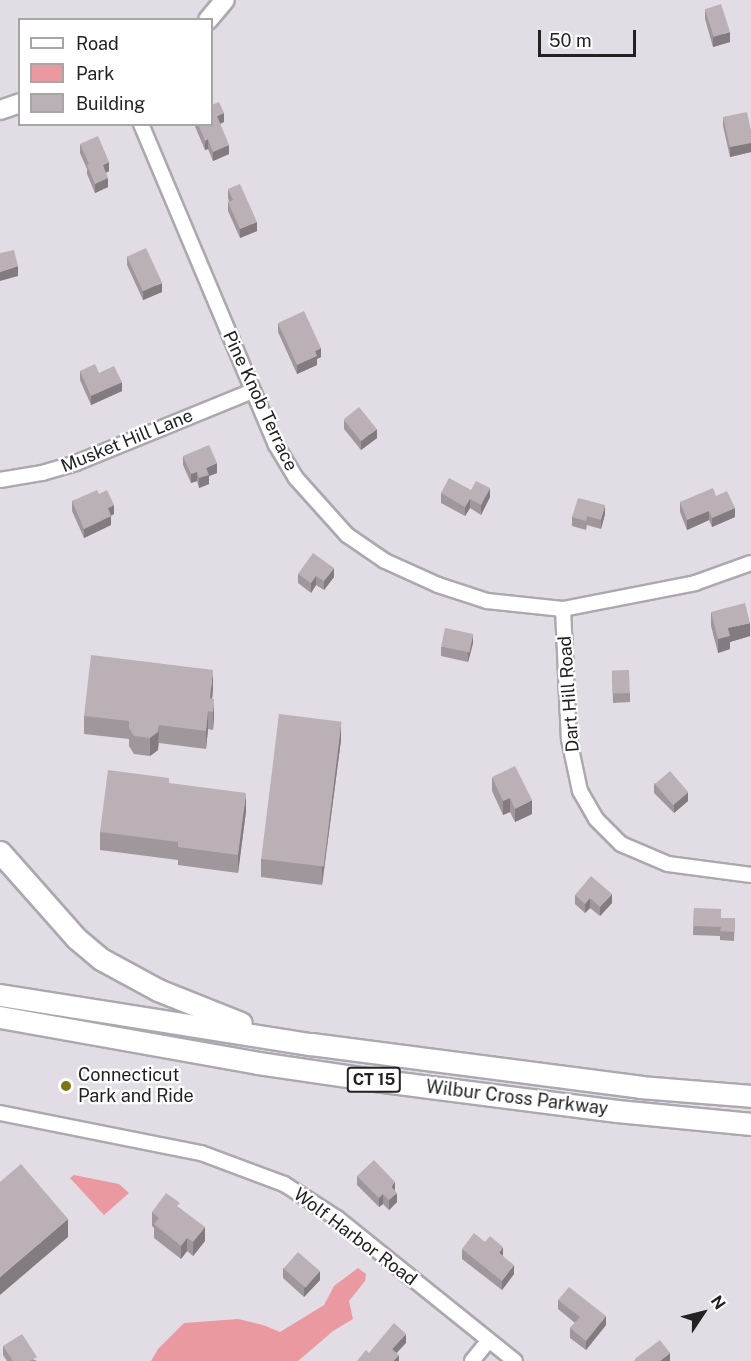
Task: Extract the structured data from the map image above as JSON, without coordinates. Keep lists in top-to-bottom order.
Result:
{
  "streets": {
    "highway": ["CT 15", "Wilbur Cross Parkway"],
    "street": [
      "Pine Knob Terrace",
      "Musket Hill Lane",
      "Dart Hill Road",
      "Wolf Harbor Road"
    ]
  },
  "crossings": [
    ["Pine Knob Terrace", "Musket Hill Lane"],
    ["Pine Knob Terrace", "Dart Hill Road"]
  ],
  "places": ["Connecticut Park and Ride"],
  "legend": ["Road", "Park", "Building"],
  "scale_bar": "50 m",
  "north": "top right"
}
